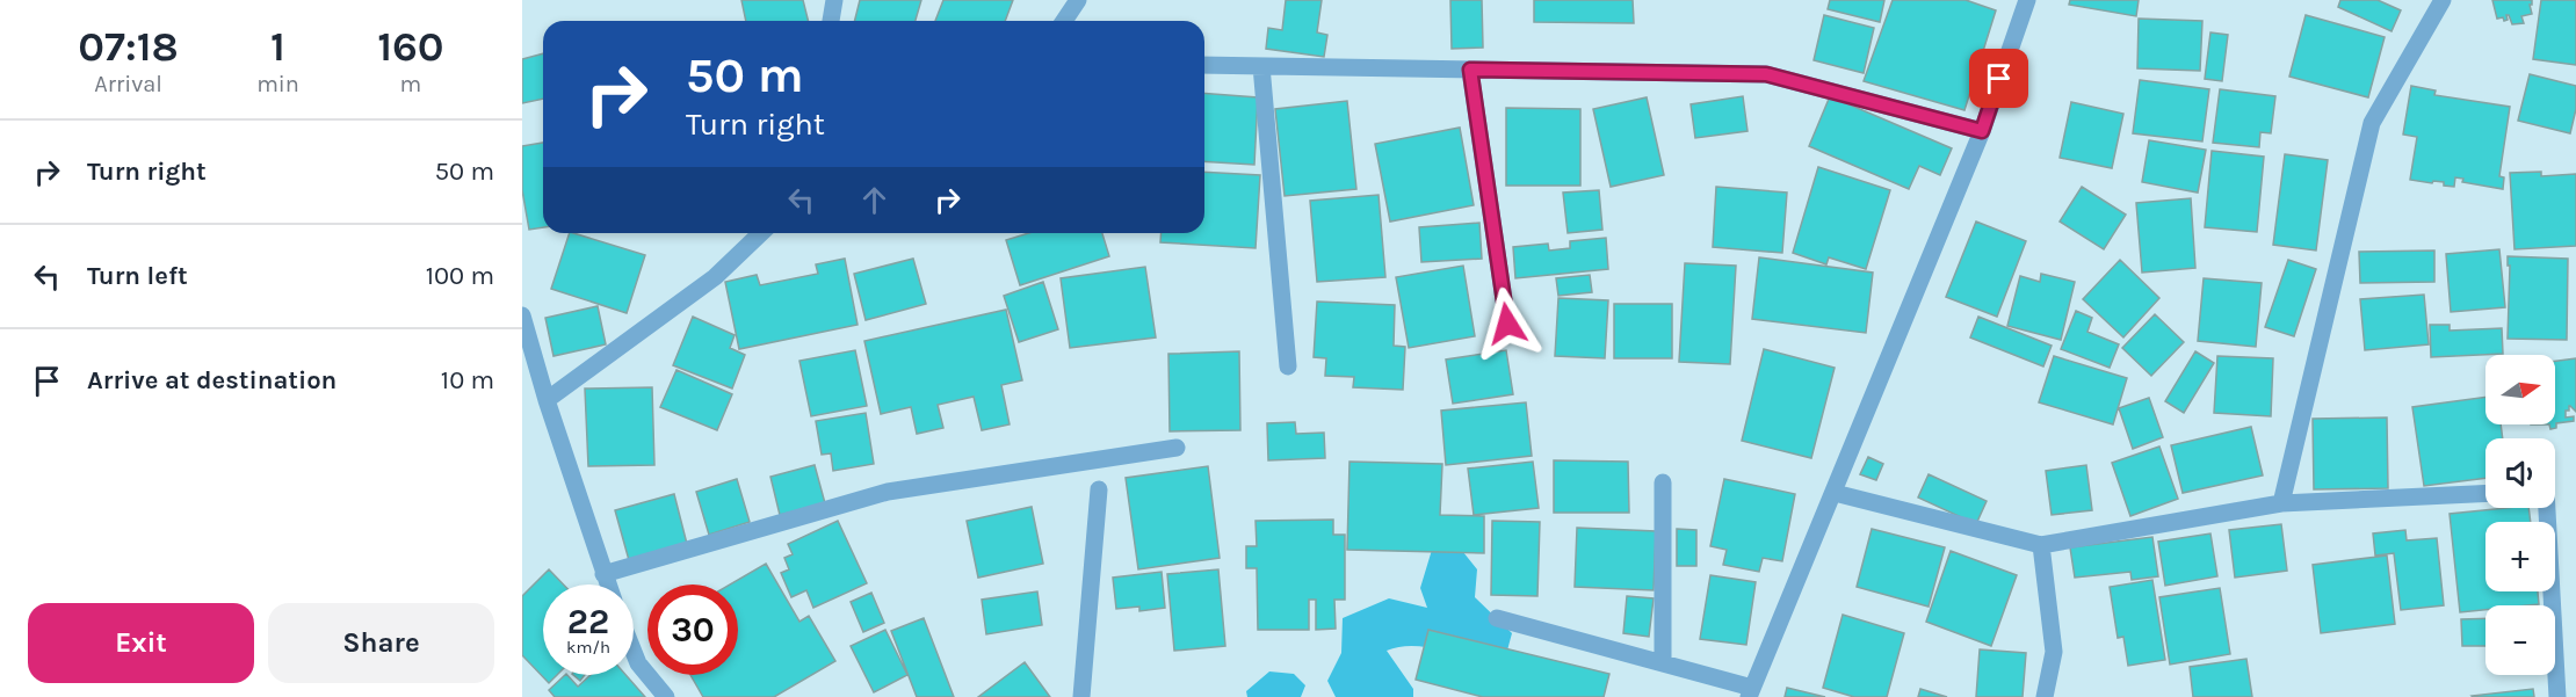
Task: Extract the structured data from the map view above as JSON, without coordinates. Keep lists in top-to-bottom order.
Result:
{
  "north": "right",
  "page": {
    "eta": [
      "07:18",
      "Arrival",
      "1",
      "min",
      "160",
      "m"
    ],
    "turn": ["50 m", "Turn right"],
    "list": [
      {
        "name": "Turn right",
        "value": "50 m"
      },
      {
        "name": "Turn left",
        "value": "100 m"
      },
      {
        "name": "Arrive at destination",
        "value": "10 m"
      }
    ],
    "map_buttons": ["+", "−"],
    "speed": "22 km/h",
    "limit": "30",
    "buttons": ["Exit", "Share"]
  }
}
